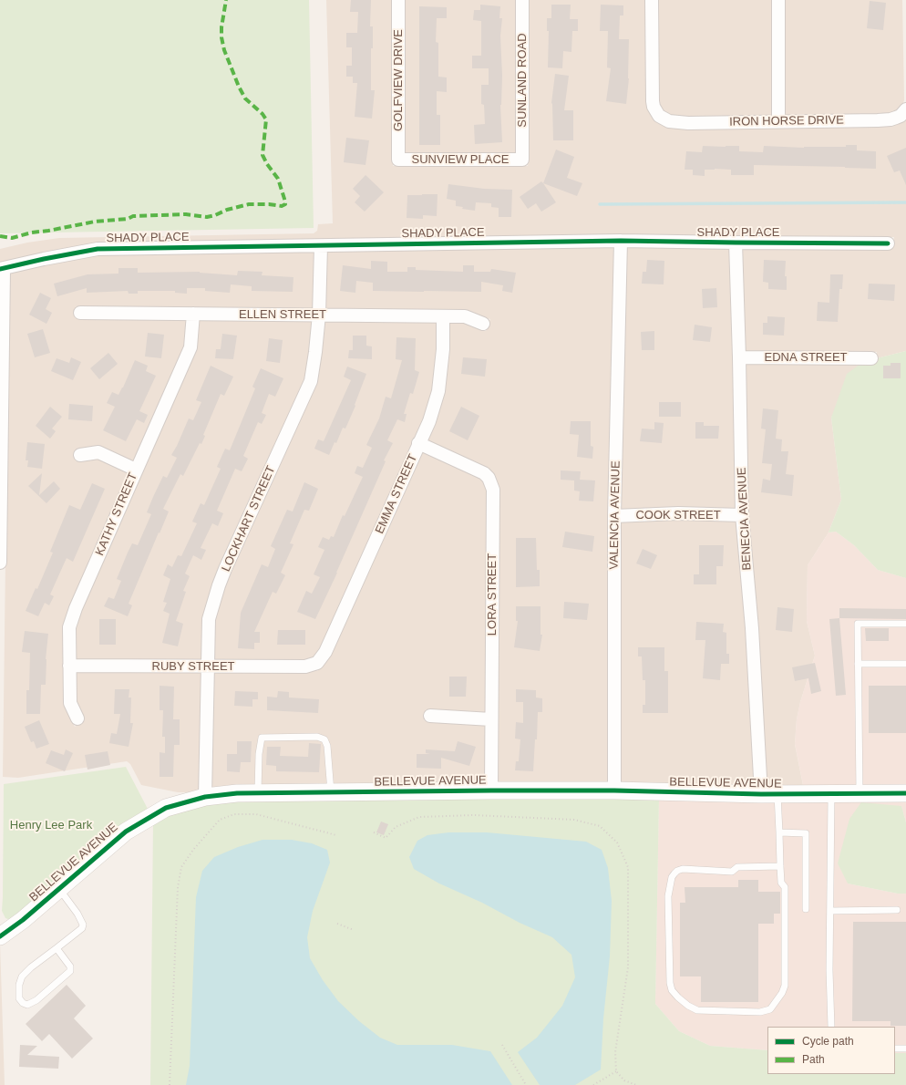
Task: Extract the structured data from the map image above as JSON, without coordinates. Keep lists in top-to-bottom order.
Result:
{
  "streets": {
    "street": [
      "GOLFVIEW DRIVE",
      "SUNLAND ROAD",
      "IRON HORSE DRIVE",
      "SUNVIEW PLACE",
      "SHADY PLACE",
      "ELLEN STREET",
      "EDNA STREET",
      "EMMA STREET",
      "KATHY STREET",
      "VALENCIA AVENUE",
      "COOK STREET",
      "LOCKHART STREET",
      "BENECIA AVENUE",
      "LORA STREET",
      "RUBY STREET",
      "BELLEVUE AVENUE"
    ]
  },
  "crossings": [
    ["GOLFVIEW DRIVE", "SUNVIEW PLACE"],
    ["SUNLAND ROAD", "SUNVIEW PLACE"],
    ["SHADY PLACE", "VALENCIA AVENUE"],
    ["SHADY PLACE", "LOCKHART STREET"],
    ["SHADY PLACE", "BENECIA AVENUE"],
    ["ELLEN STREET", "EMMA STREET"],
    ["ELLEN STREET", "KATHY STREET"],
    ["ELLEN STREET", "LOCKHART STREET"],
    ["EDNA STREET", "BENECIA AVENUE"],
    ["EMMA STREET", "LORA STREET"],
    ["EMMA STREET", "RUBY STREET"],
    ["KATHY STREET", "RUBY STREET"],
    ["VALENCIA AVENUE", "COOK STREET"],
    ["VALENCIA AVENUE", "BELLEVUE AVENUE"],
    ["COOK STREET", "BENECIA AVENUE"],
    ["LOCKHART STREET", "RUBY STREET"],
    ["LOCKHART STREET", "BELLEVUE AVENUE"],
    ["BENECIA AVENUE", "BELLEVUE AVENUE"],
    ["LORA STREET", "BELLEVUE AVENUE"]
  ],
  "parks": ["Henry Lee Park"],
  "legend": ["Cycle path", "Path"]
}
